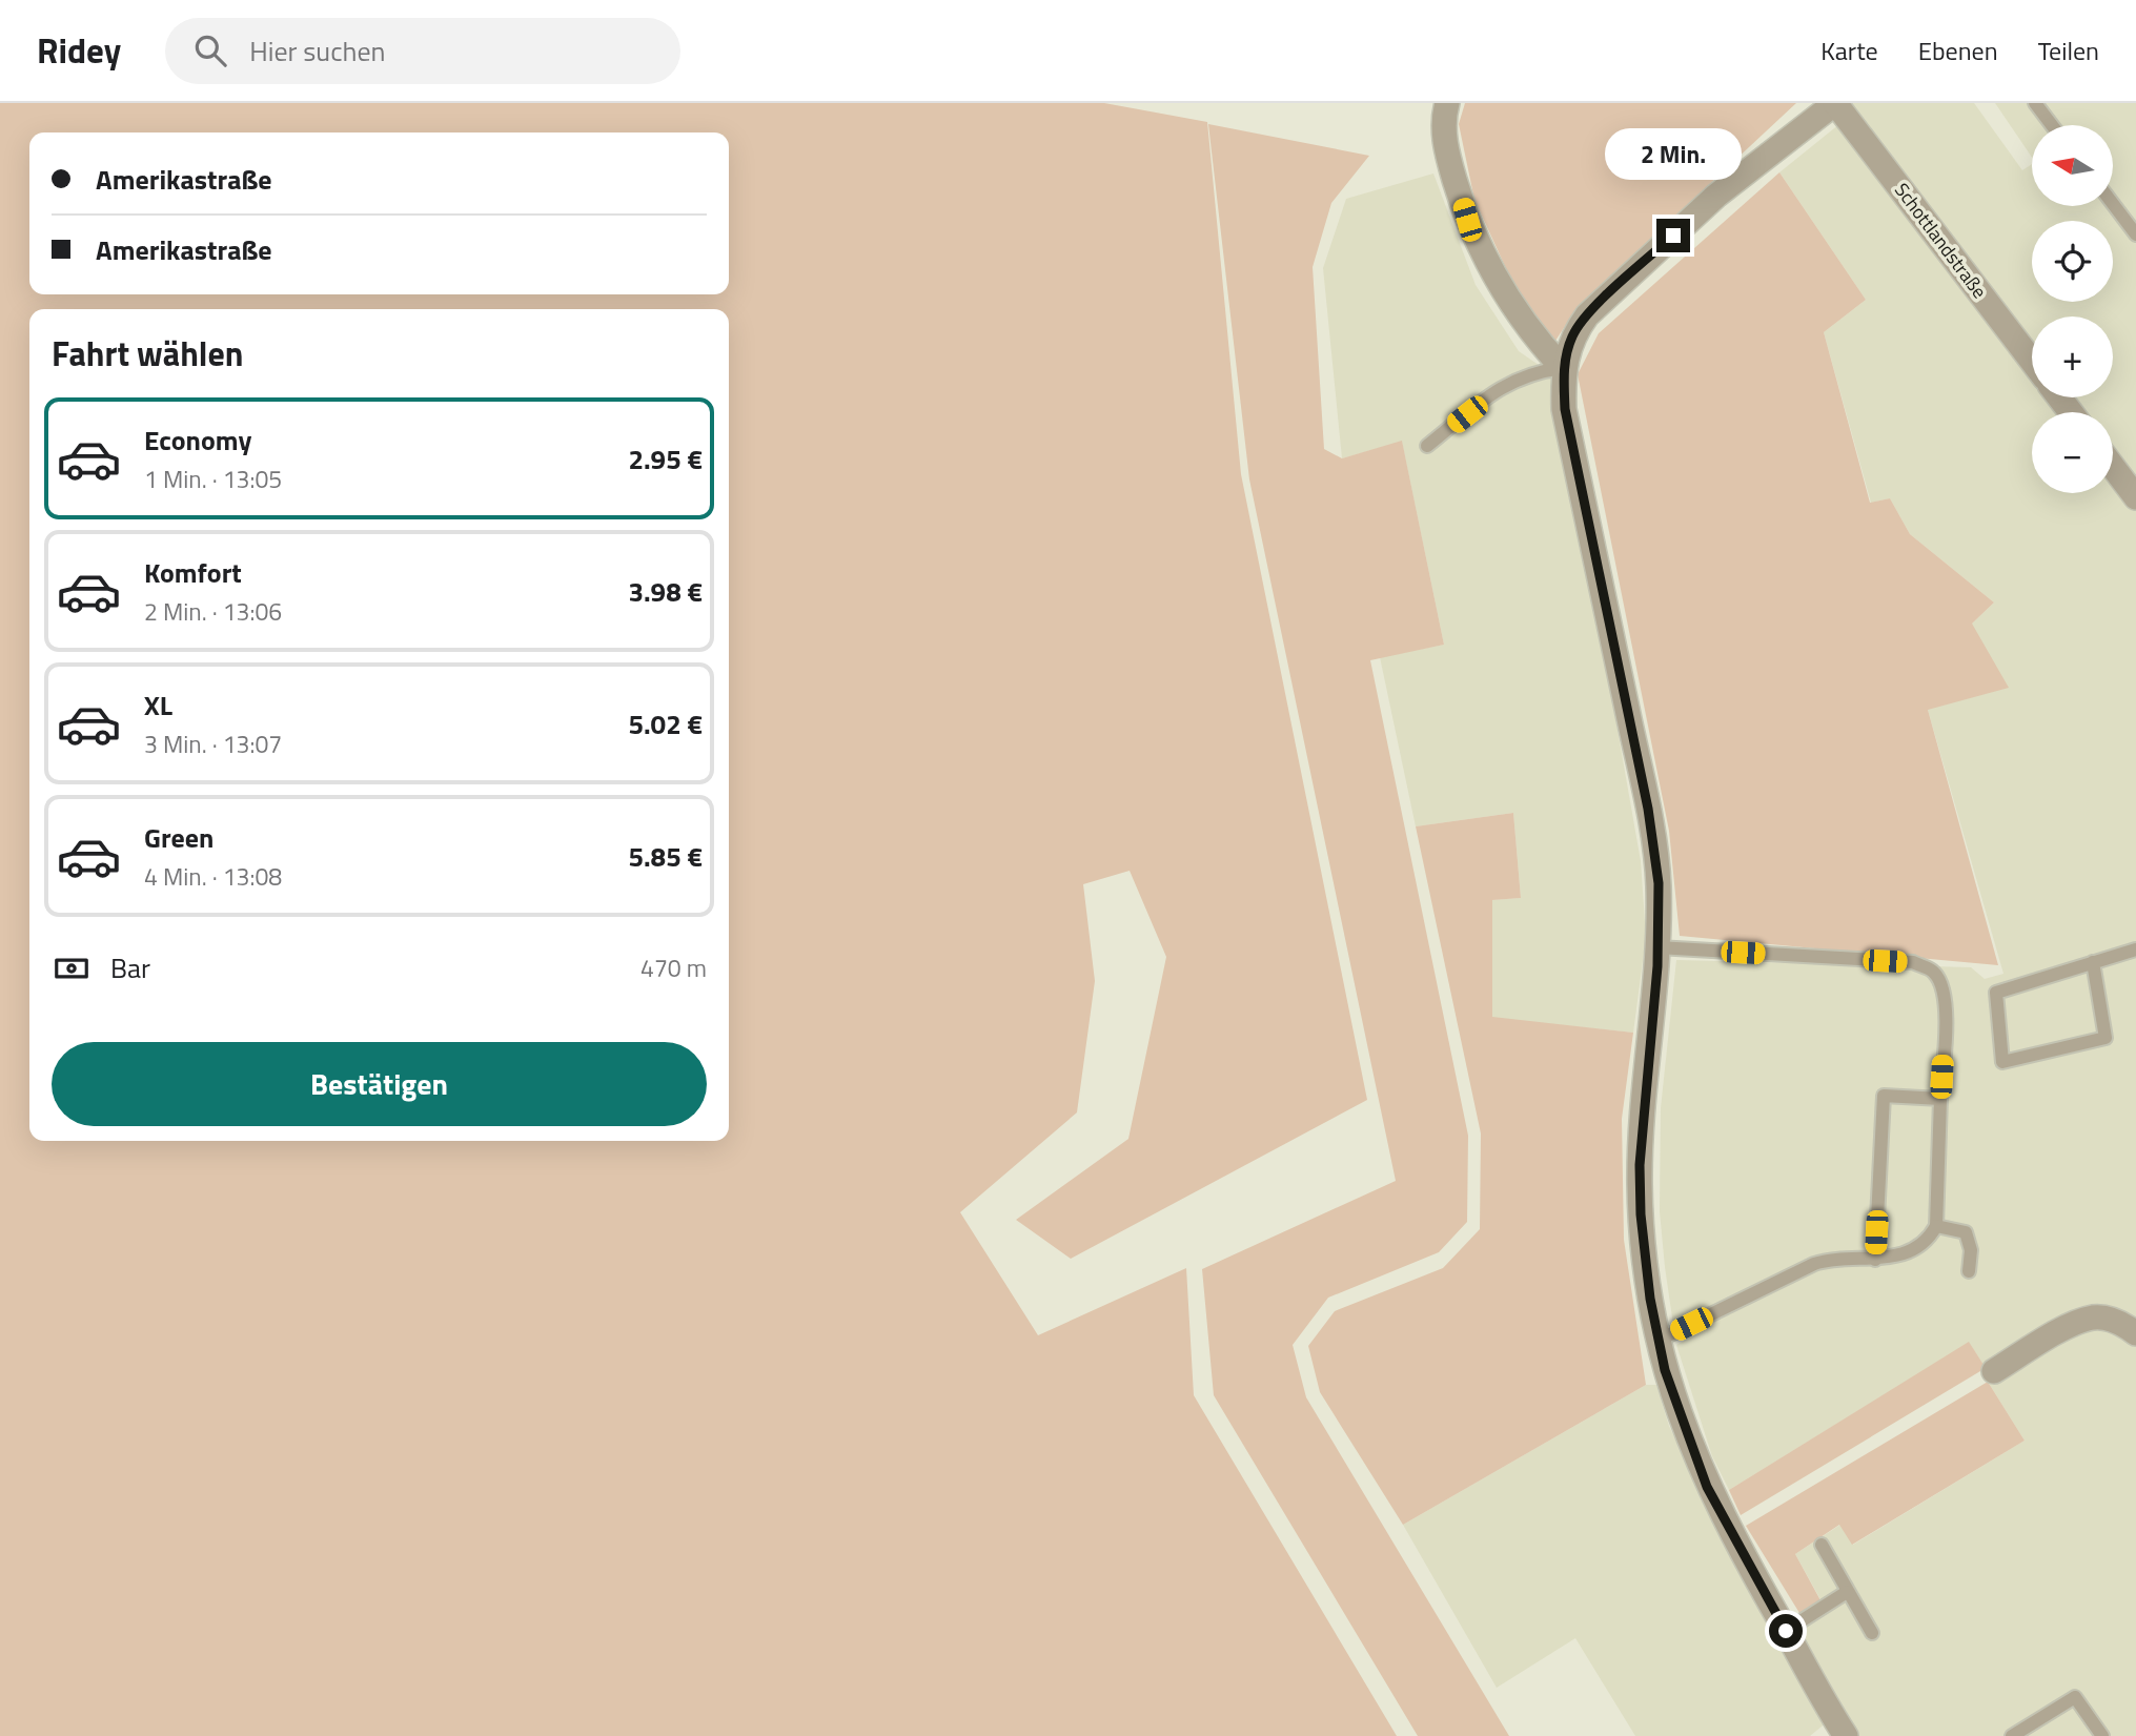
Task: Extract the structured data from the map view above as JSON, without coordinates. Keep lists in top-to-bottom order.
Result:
{
  "streets": {
    "street": ["Schottlandstraße"]
  },
  "north": "left",
  "page": {
    "header": "Ridey",
    "search": "Hier suchen",
    "nav": ["Karte", "Ebenen", "Teilen"],
    "map_buttons": ["+", "−"],
    "bubble": "2 Min.",
    "banner": ["Amerikastraße", "Amerikastraße"],
    "heading": "Fahrt wählen",
    "list": [
      {
        "name": "Economy",
        "note": "1 Min. · 13:05",
        "value": "2.95 €"
      },
      {
        "name": "Komfort",
        "note": "2 Min. · 13:06",
        "value": "3.98 €"
      },
      {
        "name": "XL",
        "note": "3 Min. · 13:07",
        "value": "5.02 €"
      },
      {
        "name": "Green",
        "note": "4 Min. · 13:08",
        "value": "5.85 €"
      }
    ],
    "pay": ["Bar", "470 m"],
    "buttons": "Bestätigen"
  }
}
